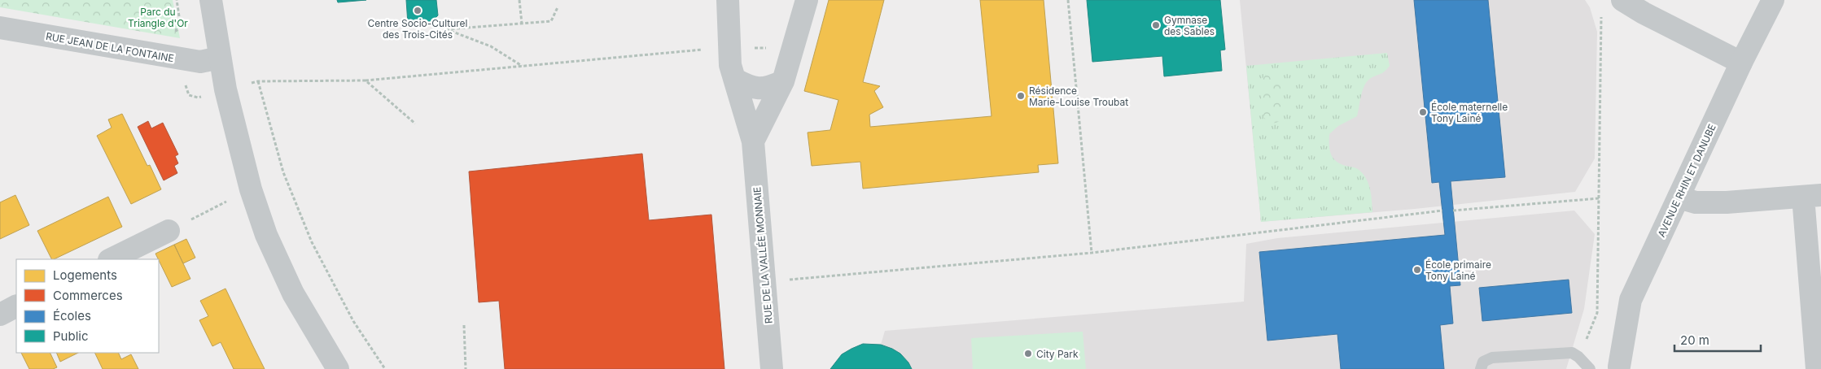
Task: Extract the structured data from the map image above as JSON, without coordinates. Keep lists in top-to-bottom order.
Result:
{
  "streets": {
    "street": ["RUE JEAN DE LA FONTAINE", "AVENUE RHIN ET DANUBE", "RUE DE LA VALLÉE MONNAIE"]
  },
  "parks": ["Parc du Triangle d'Or"],
  "places": [
    "Centre Socio-Culturel des Trois-Cités",
    "Gymnase des Sables",
    "Résidence Marie-Louise Troubat",
    "École maternelle Tony Lainé",
    "École primaire Tony Lainé",
    "City Park"
  ],
  "legend": [
    "Logements",
    "Commerces",
    "Écoles",
    "Public"
  ],
  "scale_bar": "20 m"
}
